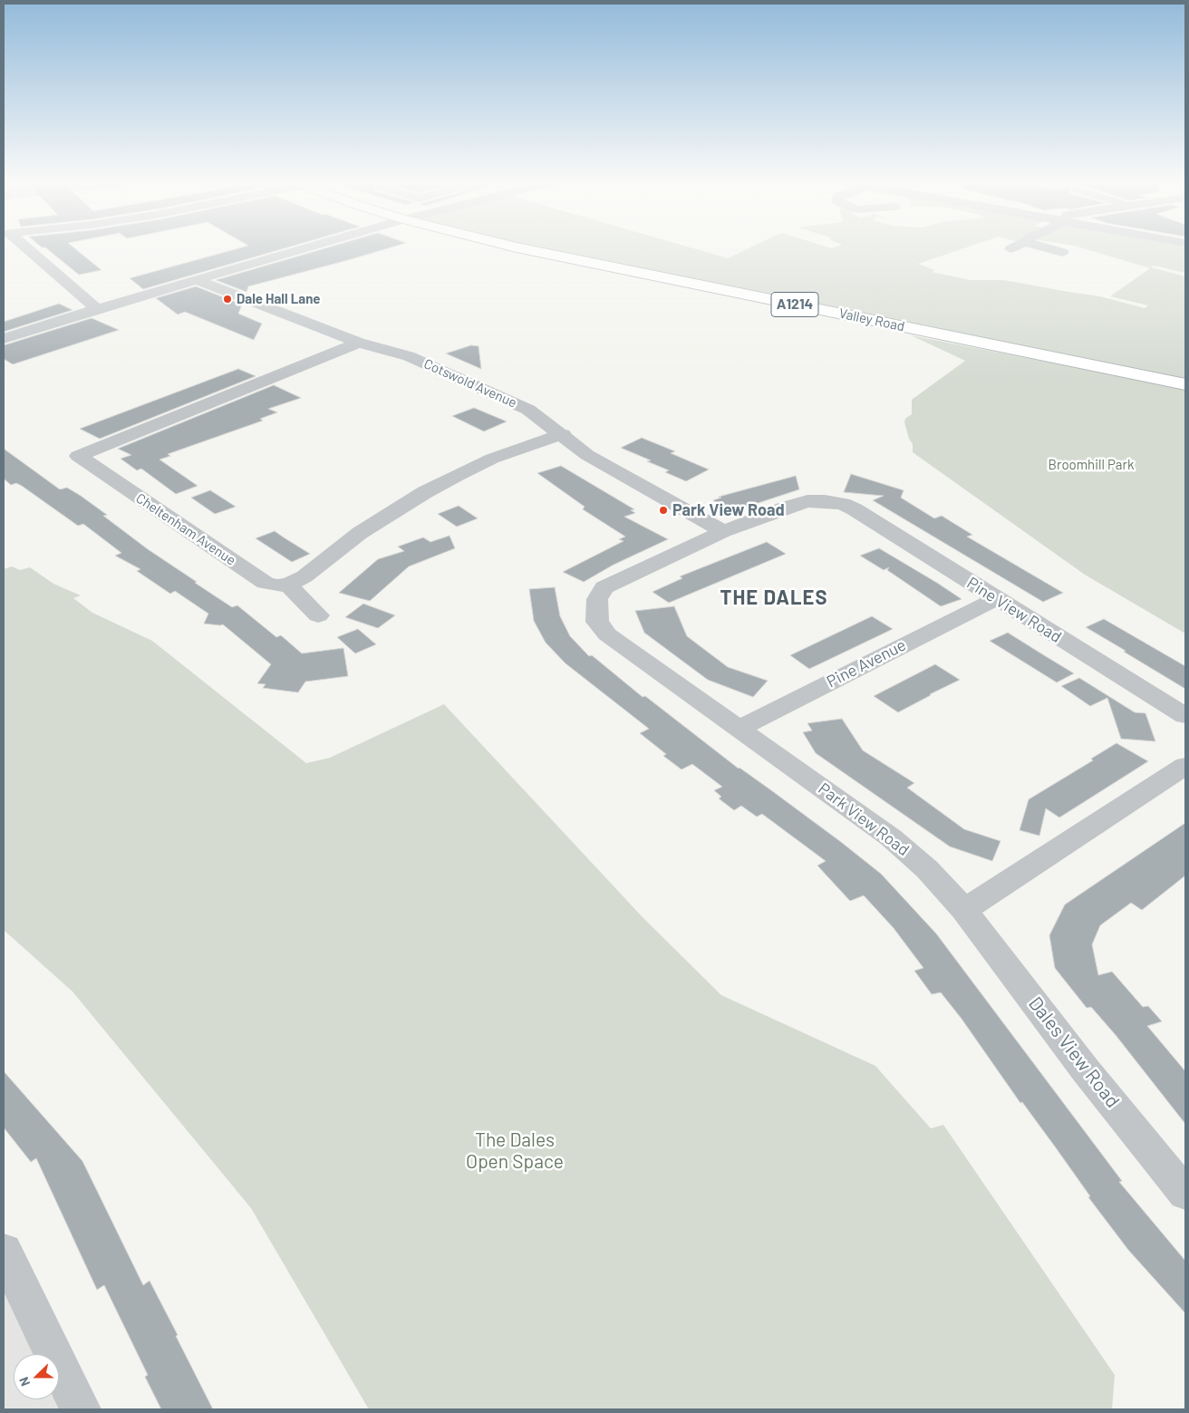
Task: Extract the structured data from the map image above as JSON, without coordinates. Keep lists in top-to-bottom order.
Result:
{
  "streets": {
    "main road": ["A1214", "Valley Road"],
    "street": [
      "Cotswold Avenue",
      "Cheltenham Avenue",
      "Pine View Road",
      "Pine Avenue",
      "Park View Road",
      "Dales View Road"
    ]
  },
  "crossings": [
    ["Cotswold Avenue", "Cheltenham Avenue"],
    ["Cotswold Avenue", "Park View Road"],
    ["Pine View Road", "Pine Avenue"],
    ["Pine View Road", "Park View Road"],
    ["Pine Avenue", "Park View Road"],
    ["Park View Road", "Dales View Road"]
  ],
  "districts": ["THE DALES"],
  "parks": ["Broomhill Park", "The Dales Open Space"],
  "places": ["Dale Hall Lane", "Park View Road"],
  "north": "left"
}
